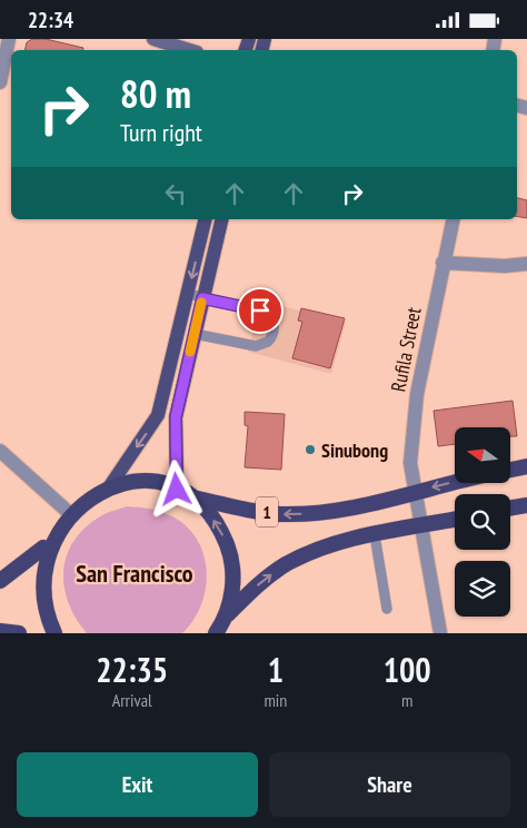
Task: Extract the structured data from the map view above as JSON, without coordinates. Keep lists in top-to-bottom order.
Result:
{
  "streets": {
    "highway": ["1"],
    "street": ["Rufila Street"]
  },
  "crossings": [
    ["Rufila Street", "1"]
  ],
  "districts": ["San Francisco"],
  "places": ["Sinubong"],
  "north": "left",
  "page": {
    "status": "22:34",
    "turn": ["80 m", "Turn right"],
    "eta": [
      "22:35",
      "Arrival",
      "1",
      "min",
      "100",
      "m"
    ],
    "buttons": ["Exit", "Share"]
  }
}
